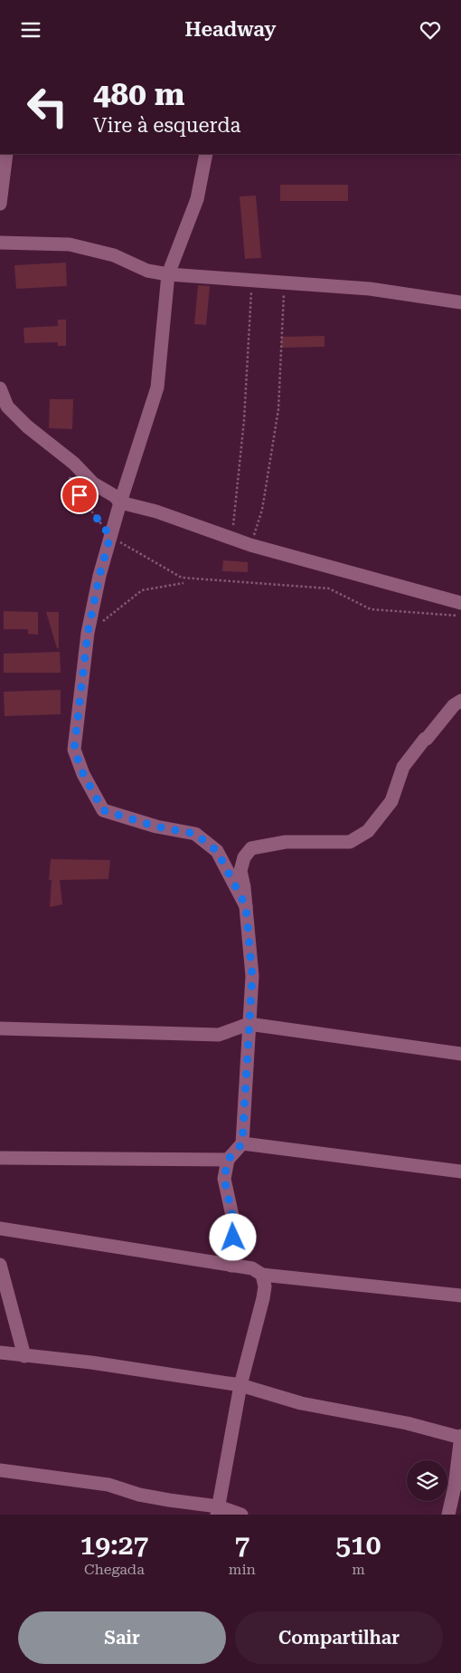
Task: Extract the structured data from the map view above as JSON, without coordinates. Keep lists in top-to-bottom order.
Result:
{
  "page": {
    "header": "Headway",
    "turn": ["480 m", "Vire à esquerda"],
    "eta": [
      "19:27",
      "Chegada",
      "7",
      "min",
      "510",
      "m"
    ],
    "buttons": ["Sair", "Compartilhar"]
  }
}
